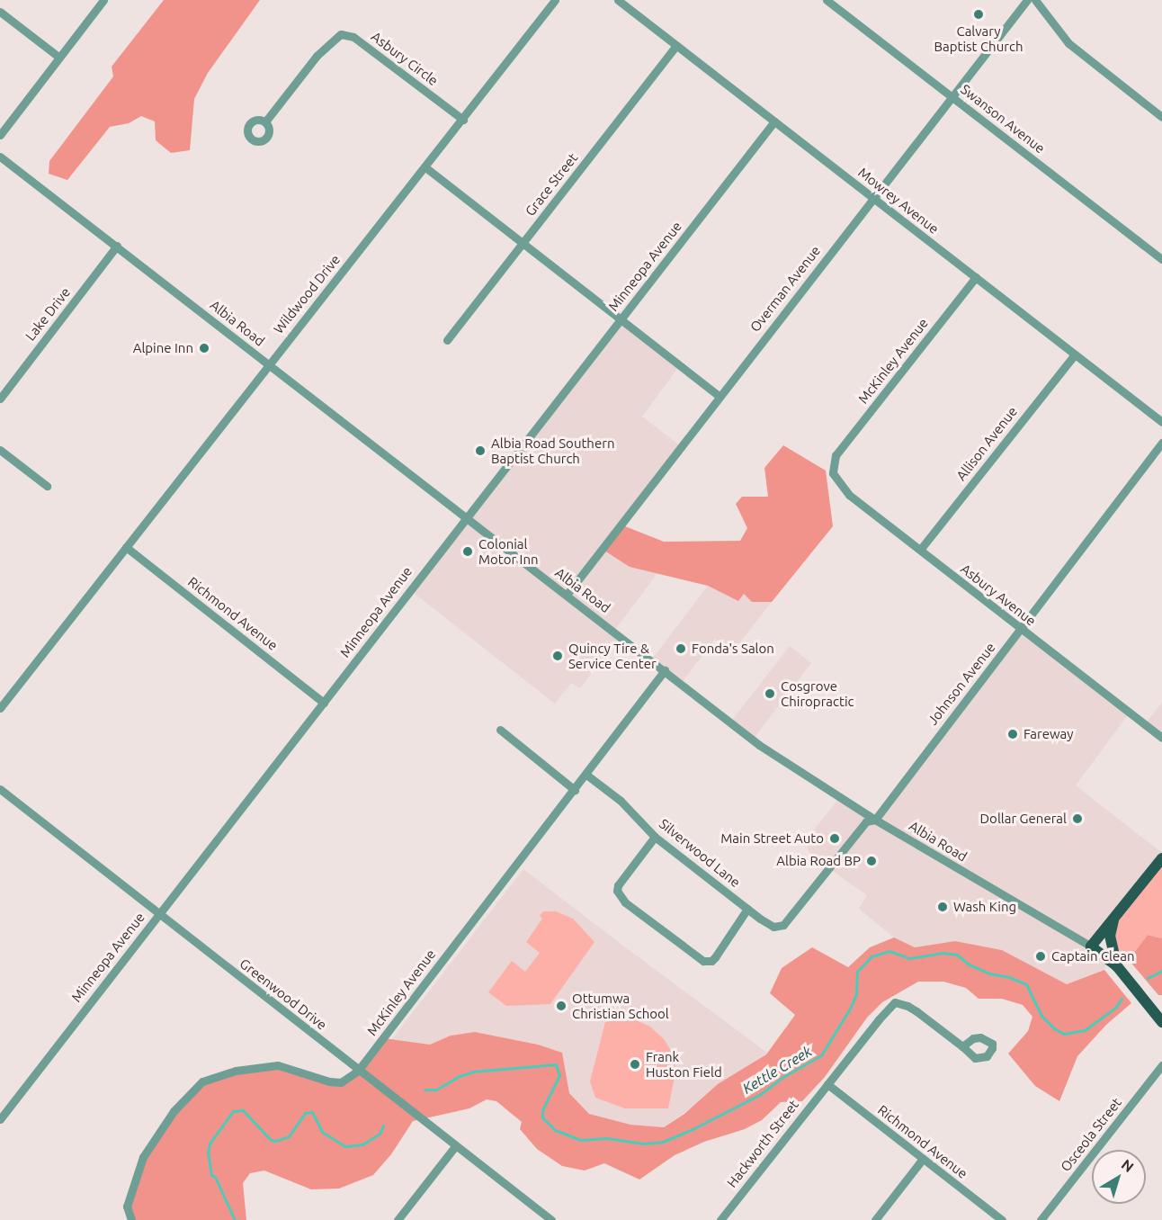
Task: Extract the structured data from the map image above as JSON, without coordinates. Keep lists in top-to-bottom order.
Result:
{
  "streets": {
    "main road": ["Albia Road"],
    "street": [
      "Asbury Circle",
      "Swanson Avenue",
      "Grace Street",
      "Mowrey Avenue",
      "Minneopa Avenue",
      "Overman Avenue",
      "Wildwood Drive",
      "Lake Drive",
      "McKinley Avenue",
      "Allison Avenue",
      "Asbury Avenue",
      "Richmond Avenue",
      "Johnson Avenue",
      "Silverwood Lane",
      "Greenwood Drive",
      "Osceola Street",
      "Hackworth Street"
    ]
  },
  "crossings": [
    ["Asbury Circle", "Wildwood Drive"],
    ["Swanson Avenue", "Overman Avenue"],
    ["Grace Street", "Mowrey Avenue"],
    ["Mowrey Avenue", "Minneopa Avenue"],
    ["Mowrey Avenue", "Overman Avenue"],
    ["Mowrey Avenue", "McKinley Avenue"],
    ["Mowrey Avenue", "Allison Avenue"],
    ["Minneopa Avenue", "Albia Road"],
    ["Minneopa Avenue", "Richmond Avenue"],
    ["Minneopa Avenue", "Greenwood Drive"],
    ["Overman Avenue", "Albia Road"],
    ["Wildwood Drive", "Albia Road"],
    ["Wildwood Drive", "Richmond Avenue"],
    ["Lake Drive", "Albia Road"],
    ["Albia Road", "McKinley Avenue"],
    ["Albia Road", "Johnson Avenue"],
    ["McKinley Avenue", "Asbury Avenue"],
    ["McKinley Avenue", "Silverwood Lane"],
    ["McKinley Avenue", "Greenwood Drive"],
    ["Allison Avenue", "Asbury Avenue"],
    ["Asbury Avenue", "Johnson Avenue"],
    ["Richmond Avenue", "Hackworth Street"],
    ["Johnson Avenue", "Silverwood Lane"]
  ],
  "water": ["Kettle Creek"],
  "places": [
    "Calvary Baptist Church",
    "Alpine Inn",
    "Albia Road Southern Baptist Church",
    "Colonial Motor Inn",
    "Fonda's Salon",
    "Quincy Tire & Service Center",
    "Cosgrove Chiropractic",
    "Fareway",
    "Dollar General",
    "Main Street Auto",
    "Albia Road BP",
    "Wash King",
    "Captain Clean",
    "Ottumwa Christian School",
    "Frank Huston Field"
  ],
  "north": "top right"
}
